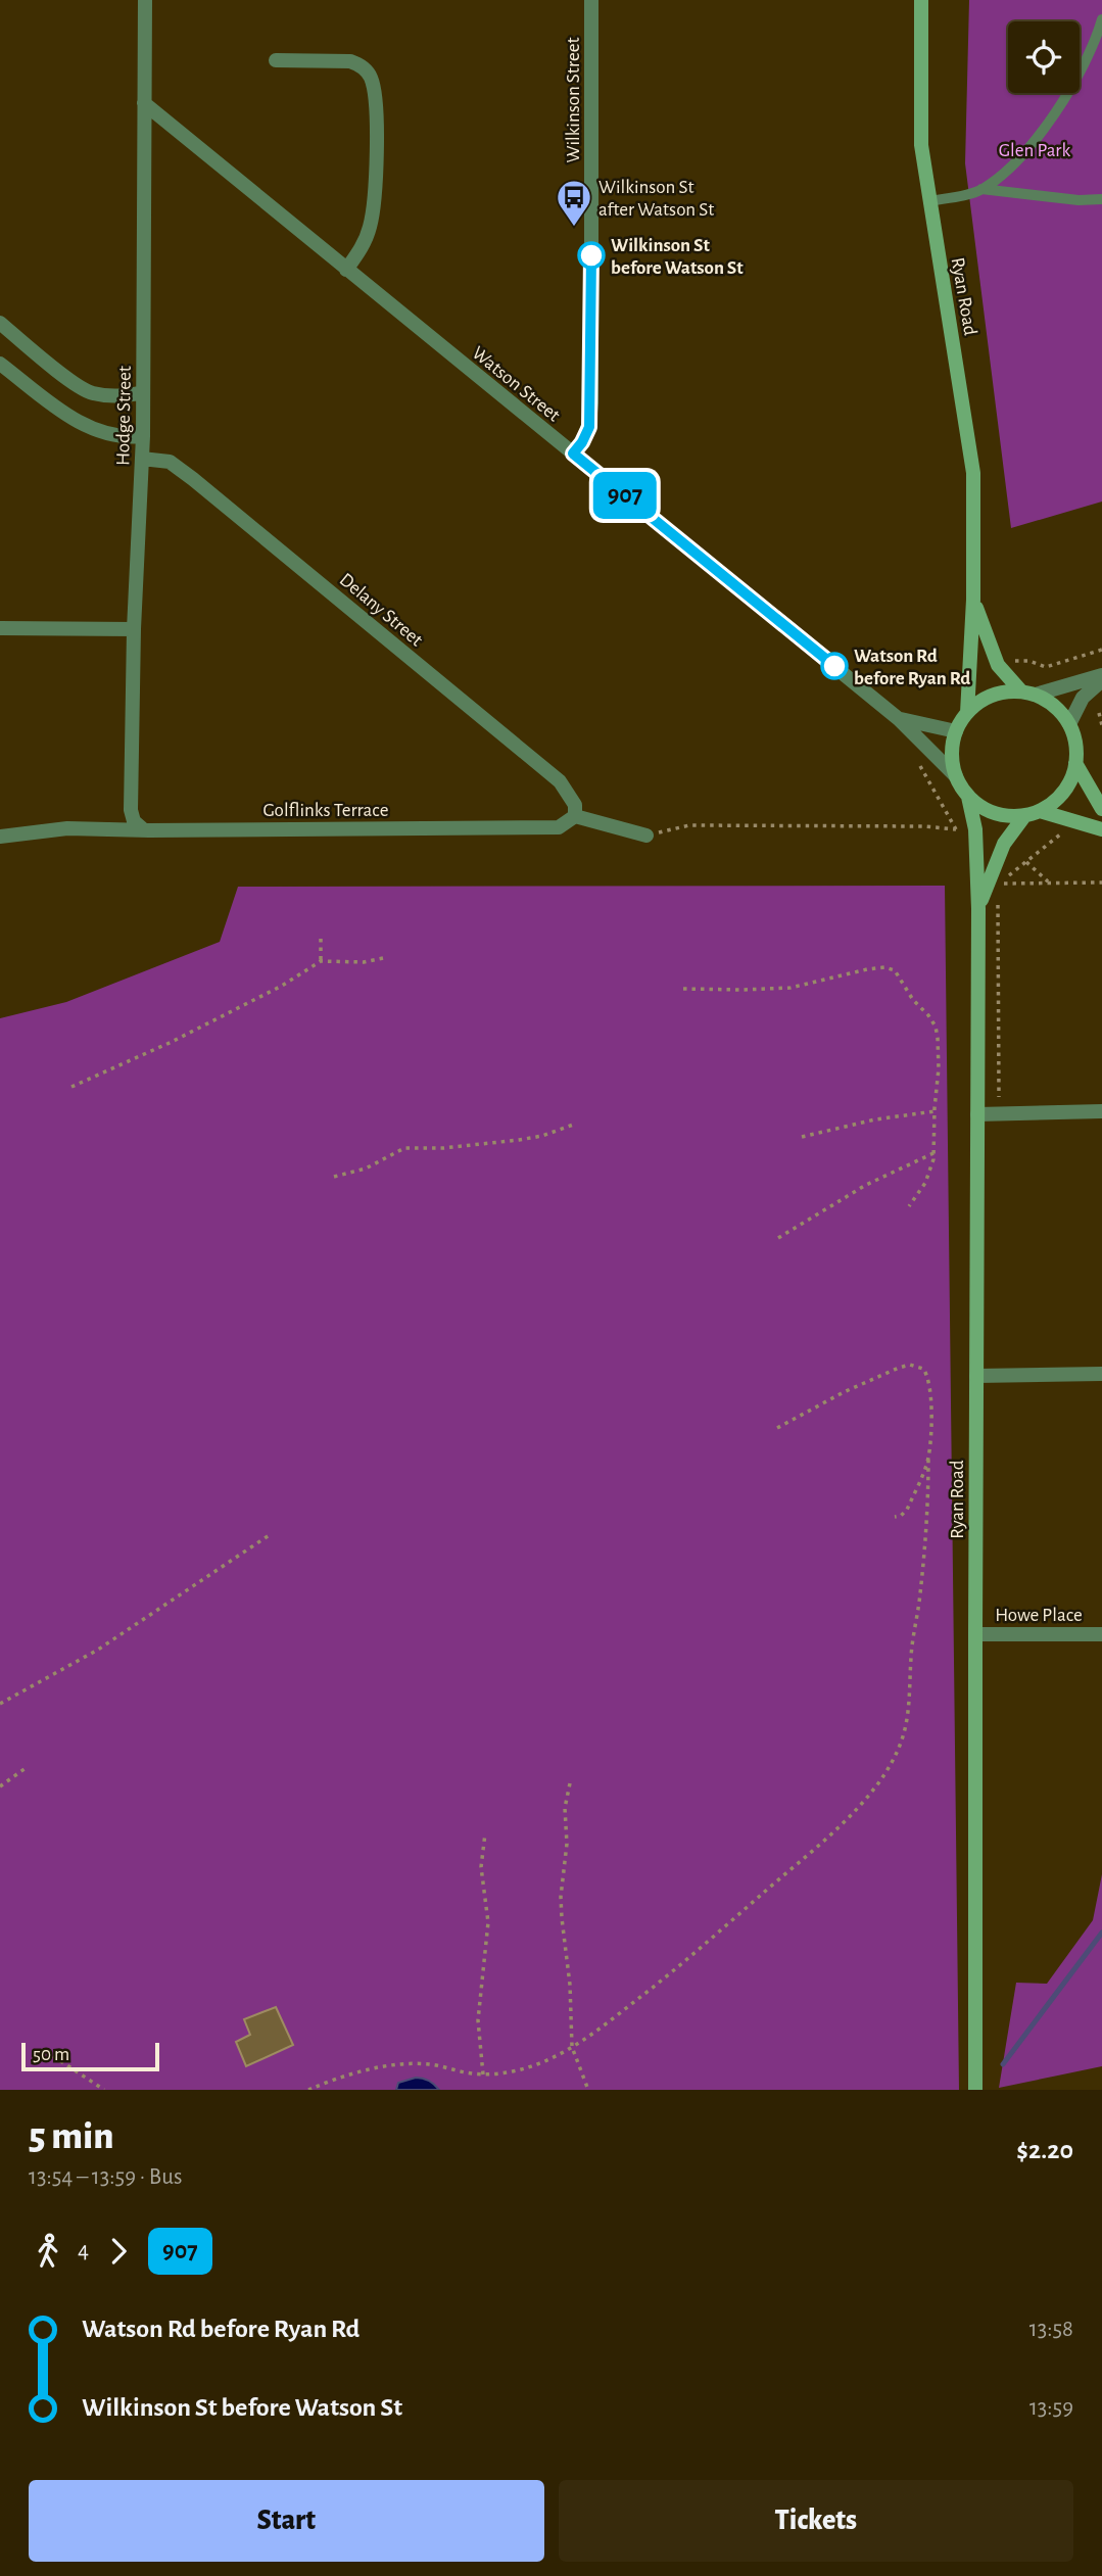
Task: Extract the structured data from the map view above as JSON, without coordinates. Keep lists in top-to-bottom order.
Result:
{
  "streets": {
    "street": [
      "Wilkinson Street",
      "Ryan Road",
      "Watson Street",
      "Hodge Street",
      "Delany Street",
      "Golflinks Terrace",
      "Howe Place"
    ]
  },
  "crossings": [
    ["Wilkinson Street", "Watson Street"],
    ["Ryan Road", "Watson Street"],
    ["Ryan Road", "Howe Place"],
    ["Watson Street", "Hodge Street"],
    ["Hodge Street", "Delany Street"],
    ["Hodge Street", "Golflinks Terrace"],
    ["Delany Street", "Golflinks Terrace"]
  ],
  "parks": ["Glen Park"],
  "places": {
    "bus stop": ["Wilkinson St after Watson St"],
    "other": ["Wilkinson St before Watson St", "Watson Rd before Ryan Rd"]
  },
  "lines": ["bus line 907"],
  "scale_bar": "50 m",
  "page": {
    "on_map": "907",
    "scale": "50 m",
    "heading": ["5 min", "13:54 – 13:59 · Bus", "$2.20"],
    "legs": ["4", "907"],
    "list": [
      {
        "name": "Watson Rd before Ryan Rd",
        "value": "13:58"
      },
      {
        "name": "Wilkinson St before Watson St",
        "value": "13:59"
      }
    ],
    "buttons": ["Start", "Tickets"]
  }
}
